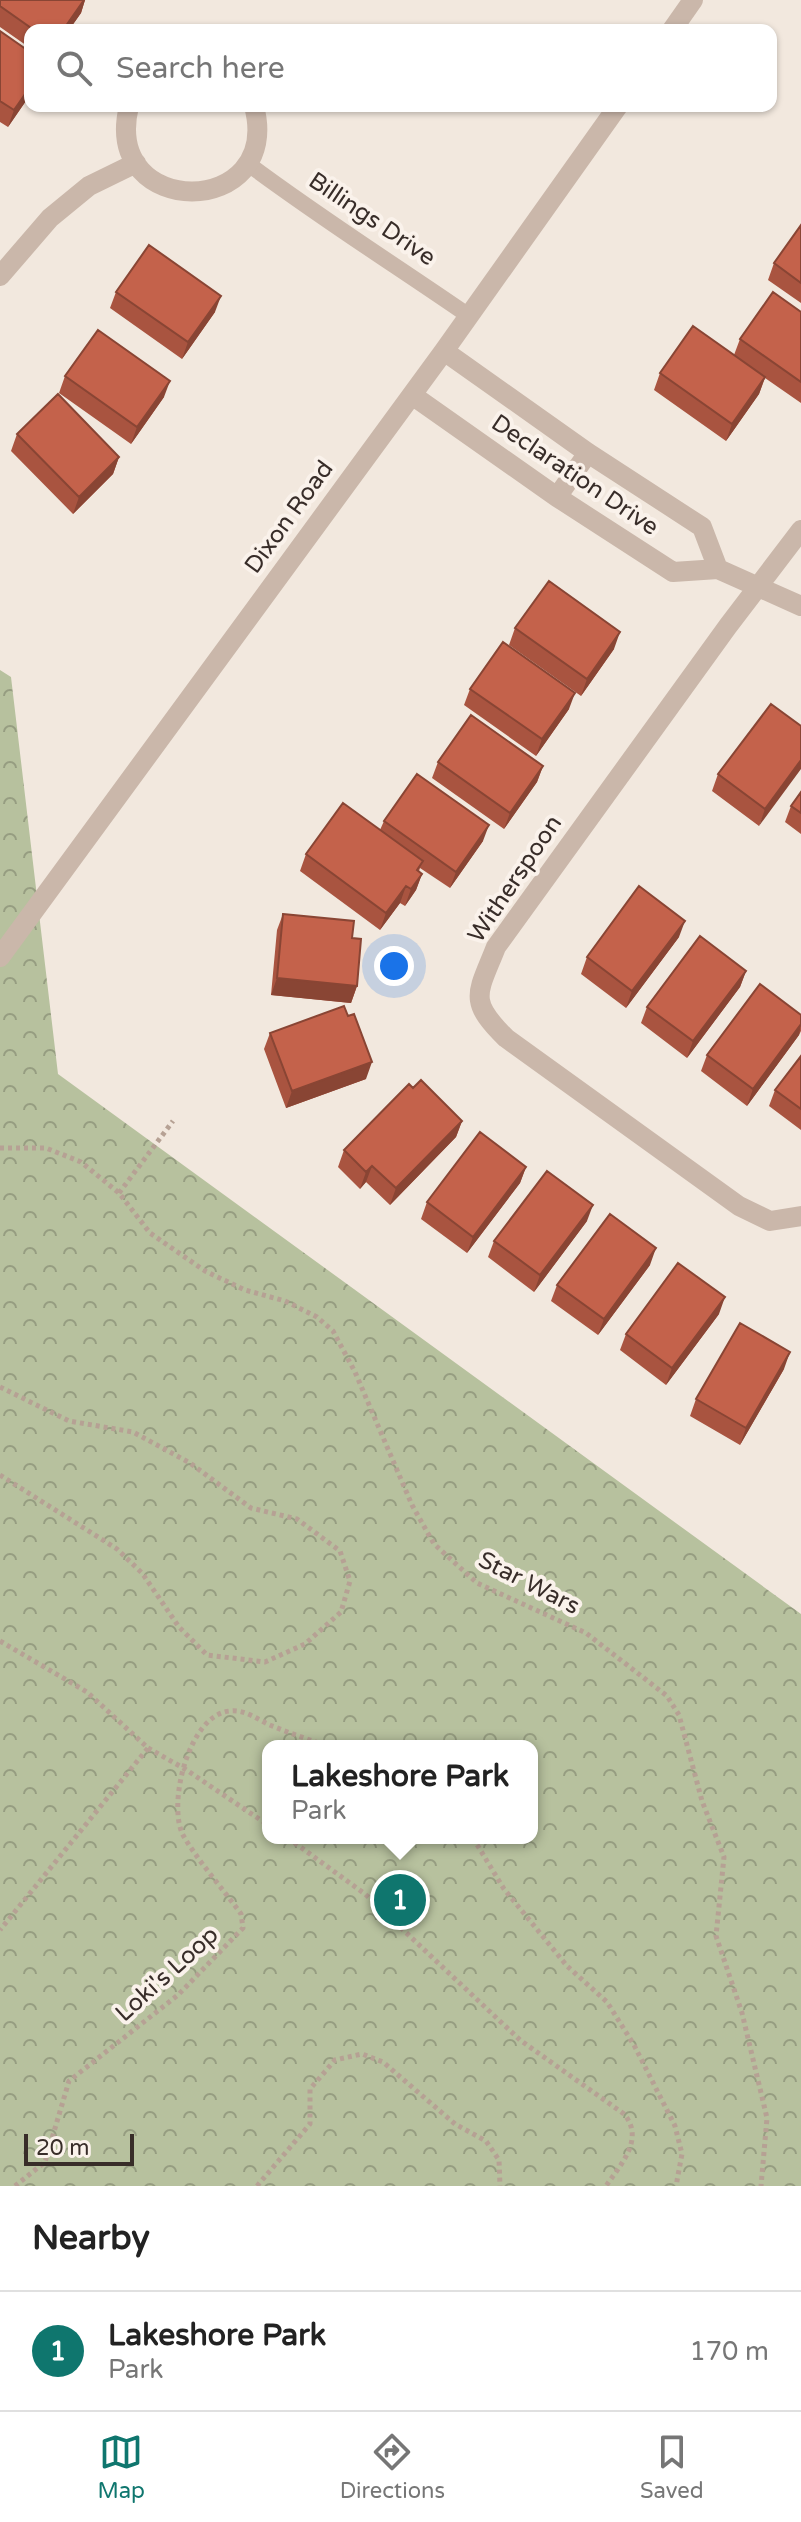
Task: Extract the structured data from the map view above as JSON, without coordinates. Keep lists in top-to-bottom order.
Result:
{
  "streets": {
    "street": ["Declaration Drive", "Dixon Road", "Witherspoon"],
    "lane": ["Billings Drive"],
    "path": ["Star Wars", "Loki's Loop"]
  },
  "crossings": [
    ["Billings Drive", "Dixon Road"],
    ["Declaration Drive", "Dixon Road"],
    ["Declaration Drive", "Witherspoon"]
  ],
  "scale_bar": "20 m",
  "page": {
    "search": "Search here",
    "popup": ["Lakeshore Park", "Park"],
    "pins": "1",
    "scale": "20 m",
    "heading": "Nearby",
    "list": [
      {
        "mark": "1",
        "name": "Lakeshore Park",
        "note": "Park",
        "value": "170 m"
      }
    ],
    "nav": ["Map", "Directions", "Saved"]
  }
}
